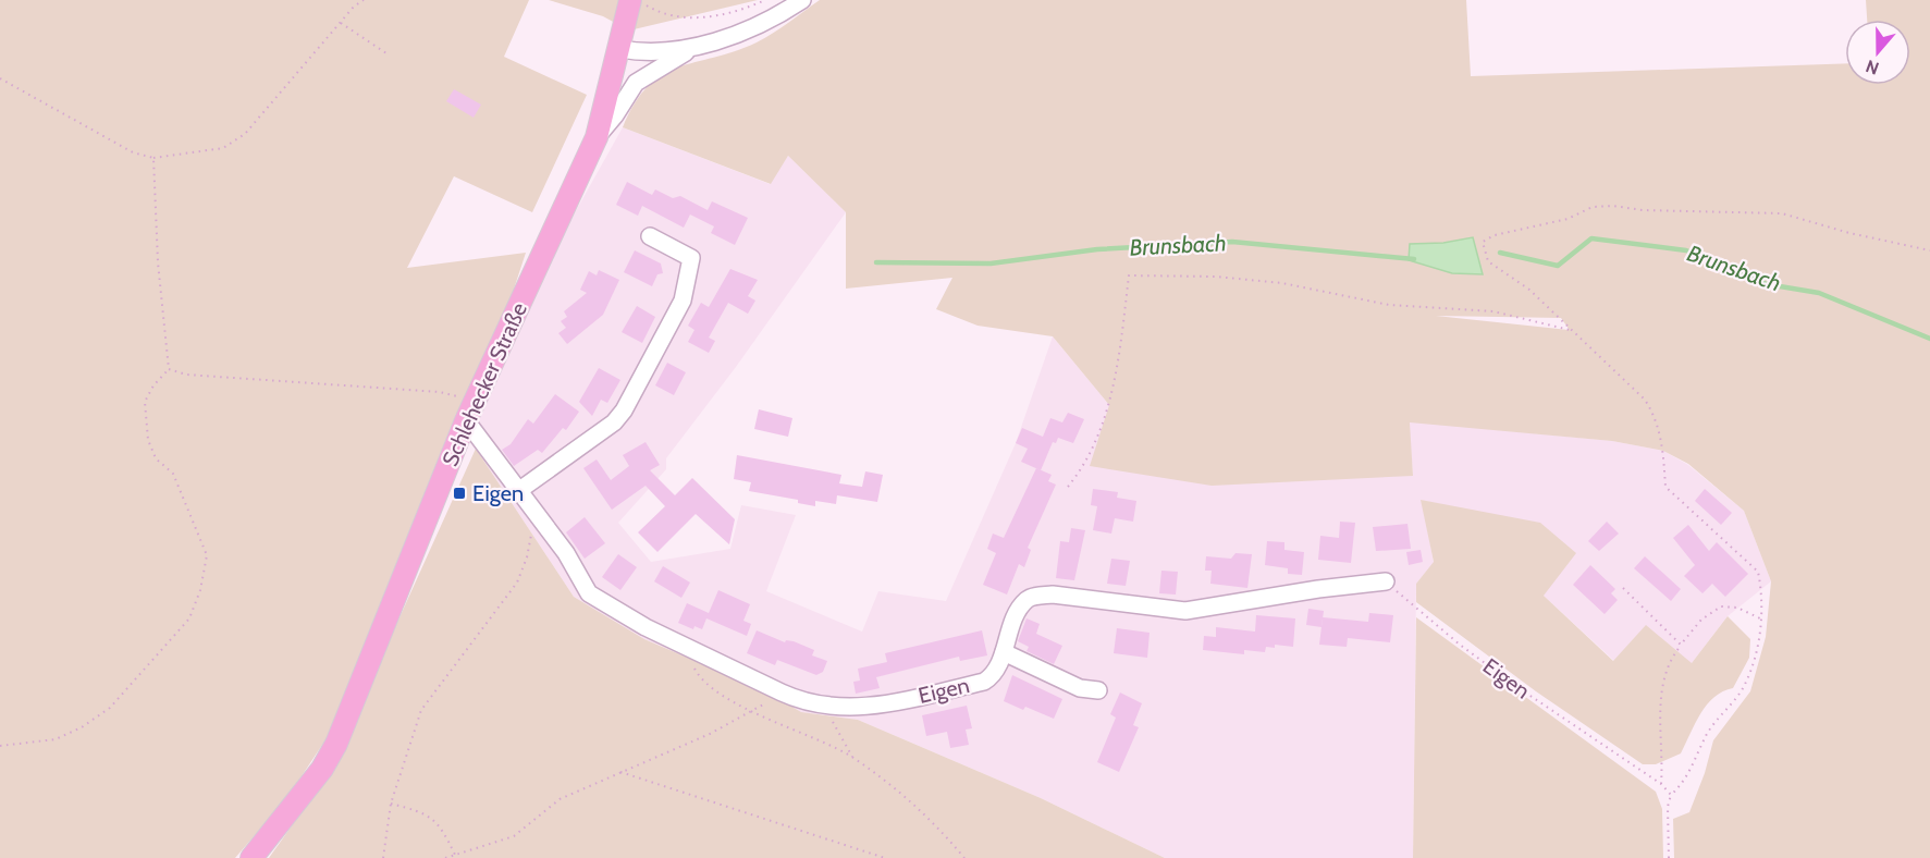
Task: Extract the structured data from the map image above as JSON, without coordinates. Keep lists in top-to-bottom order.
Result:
{
  "streets": {
    "main road": ["Schlehecker Straße"],
    "street": ["Eigen"]
  },
  "crossings": [
    ["Schlehecker Straße", "Eigen"]
  ],
  "water": ["Brunsbach"],
  "places": {
    "transit": ["Eigen"]
  },
  "north": "bottom"
}
